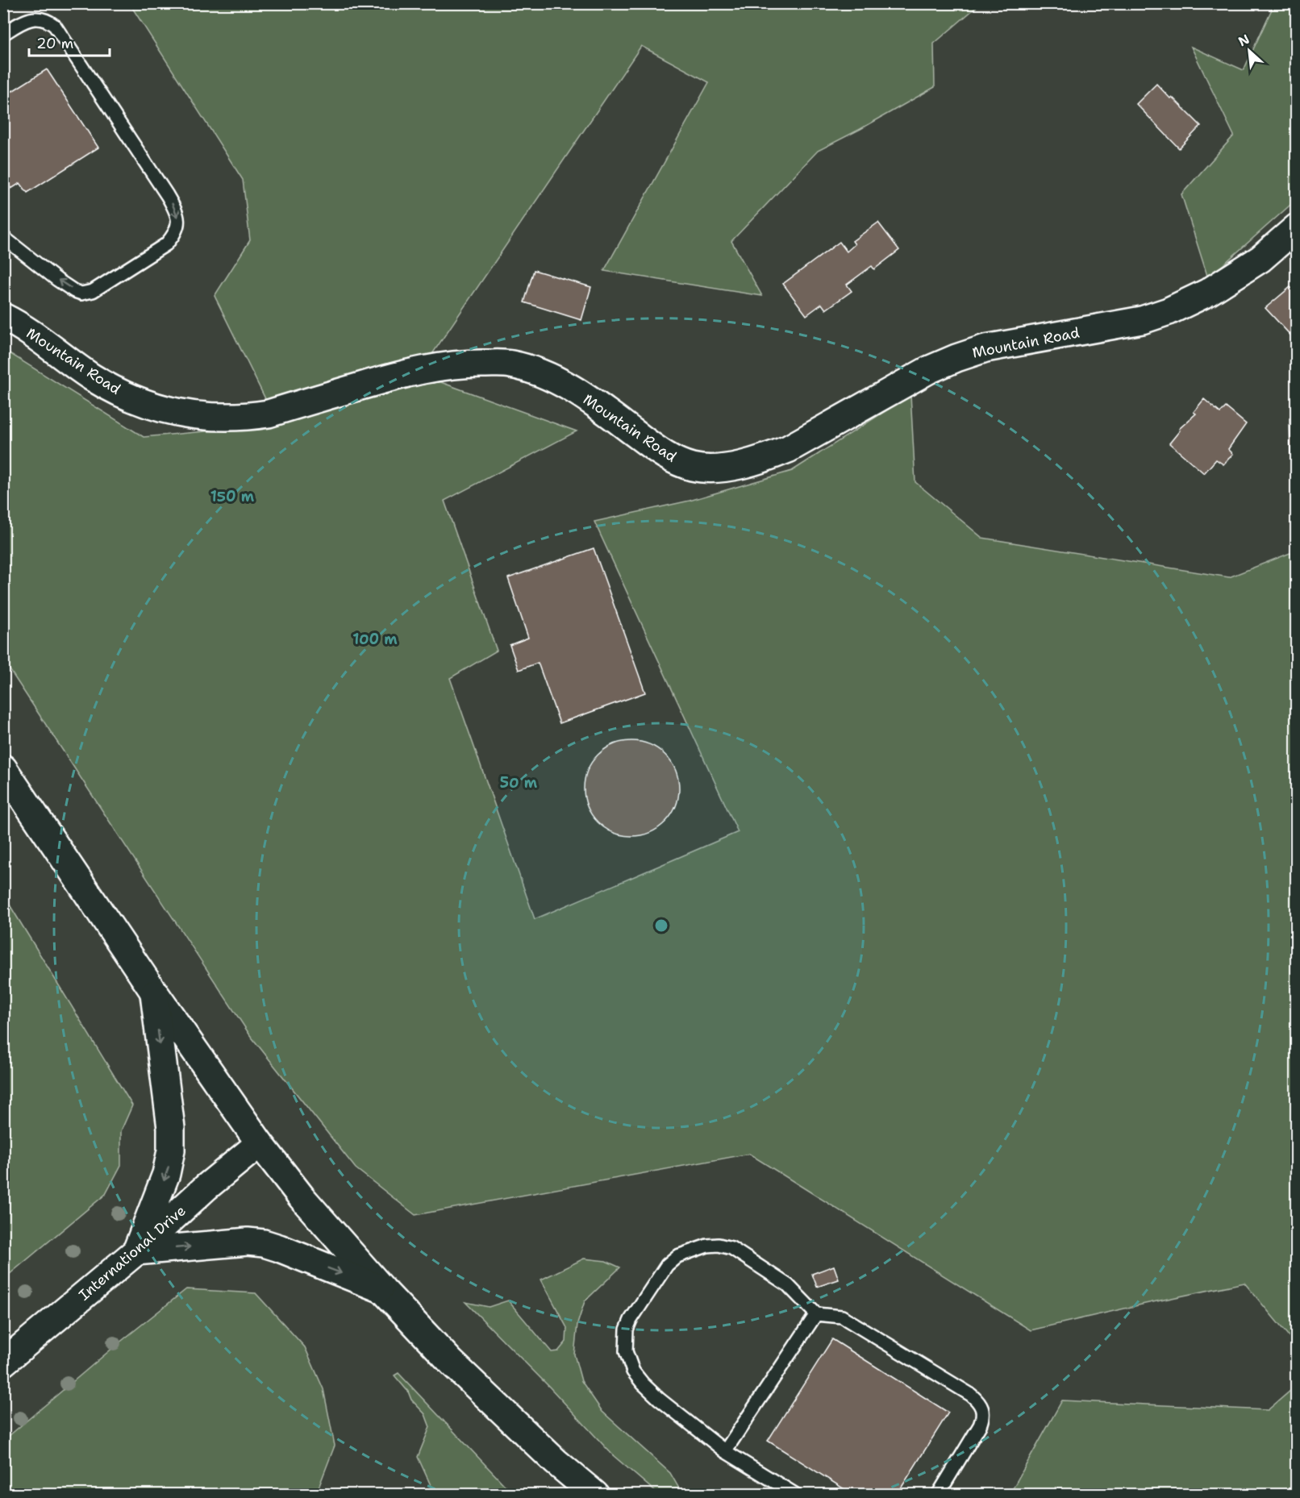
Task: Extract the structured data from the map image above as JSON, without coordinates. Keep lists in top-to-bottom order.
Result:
{
  "streets": {
    "main road": ["Mountain Road", "International Drive"]
  },
  "scale_bar": "20 m",
  "north": "top left",
  "rings": ["150 m", "100 m", "50 m"]
}
